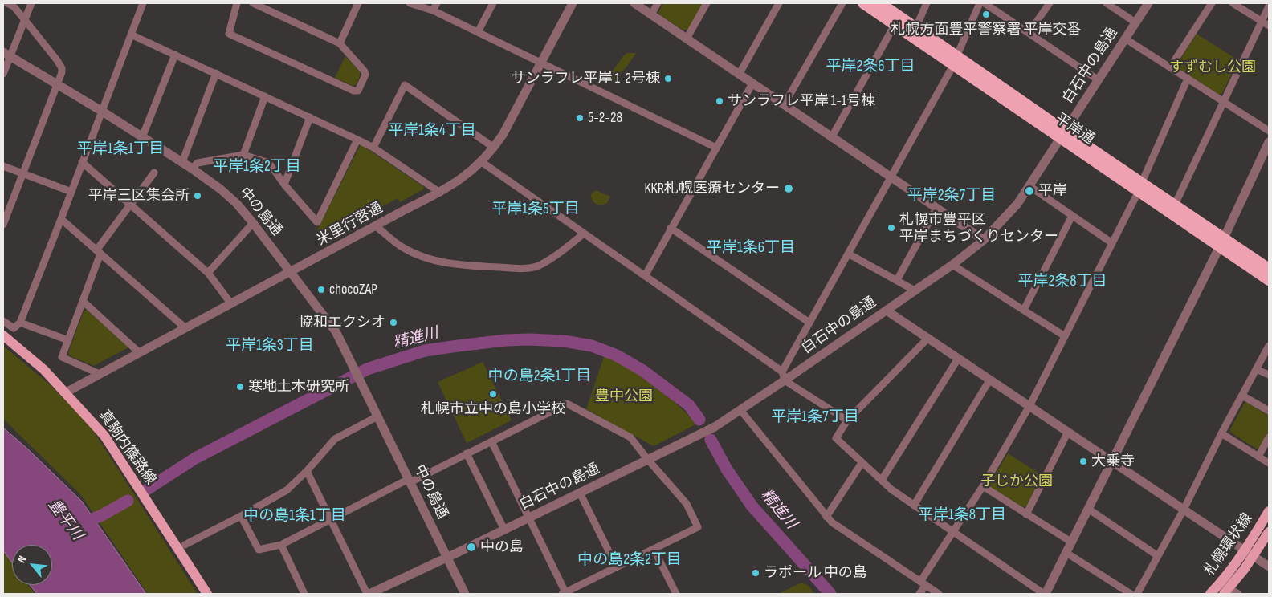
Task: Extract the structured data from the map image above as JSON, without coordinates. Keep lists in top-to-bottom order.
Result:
{
  "streets": {
    "highway": ["平岸通"],
    "main road": ["真駒内篠路線", "札幌環状線"],
    "street": ["白石中の島通", "中の島通", "米里行啓通"]
  },
  "crossings": [
    ["白石中の島通", "平岸通"],
    ["白石中の島通", "中の島通"],
    ["中の島通", "米里行啓通"],
    ["米里行啓通", "真駒内篠路線"]
  ],
  "districts": [
    "平岸2条6丁目",
    "平岸1条4丁目",
    "平岸1条1丁目",
    "平岸1条2丁目",
    "平岸2条7丁目",
    "平岸1条5丁目",
    "平岸1条6丁目",
    "平岸2条8丁目",
    "平岸1条3丁目",
    "中の島2条1丁目",
    "平岸1条7丁目",
    "平岸1条8丁目",
    "中の島1条1丁目",
    "中の島2条2丁目"
  ],
  "water": ["精進川", "豊平川"],
  "parks": ["すずむし公園", "豊中公園", "子じか公園"],
  "places": [
    "札幌方面豊平警察署 平岸交番",
    "サンラフレ平岸 1-2号棟",
    "サンラフレ平岸 1-1号棟",
    "5-2-28",
    "KKR札幌医療センター",
    "平岸",
    "平岸三区集会所",
    "札幌市豊平区 平岸まちづくりセンター",
    "chocoZAP",
    "協和エクシオ",
    "寒地土木研究所",
    "札幌市立中の島小学校",
    "大乗寺",
    "中の島",
    "ラポール 中の島"
  ],
  "north": "top left"
}
